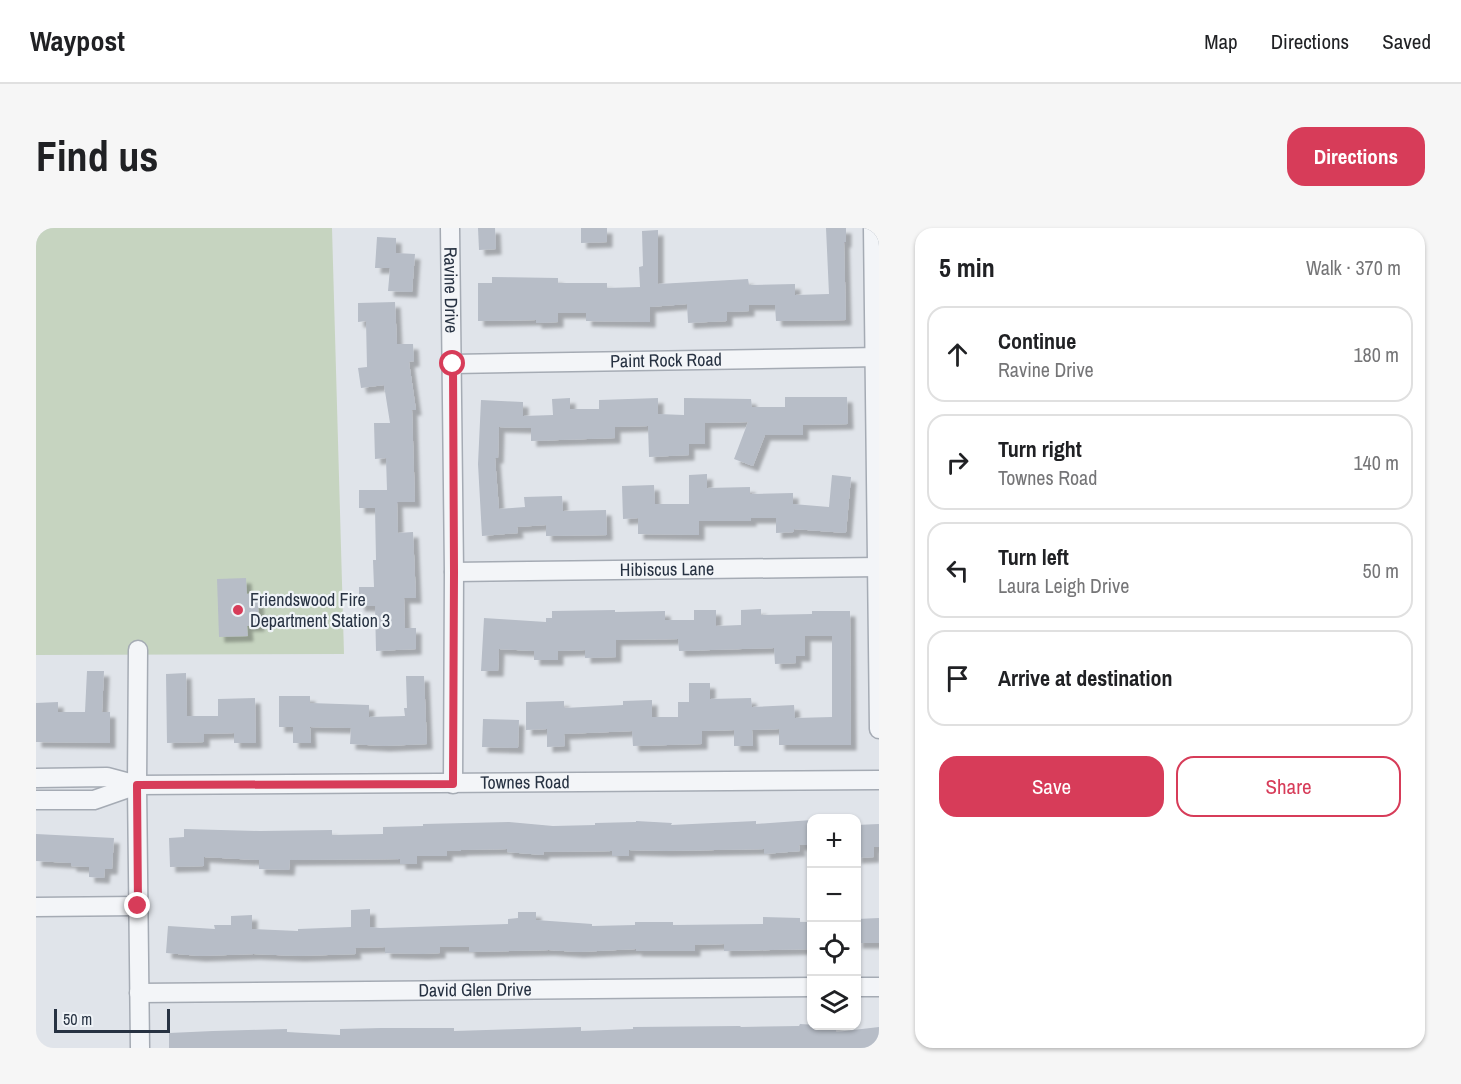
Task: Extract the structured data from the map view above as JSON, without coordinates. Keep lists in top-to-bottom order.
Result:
{
  "streets": {
    "street": [
      "Ravine Drive",
      "Paint Rock Road",
      "Hibiscus Lane",
      "Townes Road",
      "David Glen Drive"
    ]
  },
  "crossings": [
    ["Ravine Drive", "Paint Rock Road"],
    ["Ravine Drive", "Hibiscus Lane"],
    ["Ravine Drive", "Townes Road"]
  ],
  "places": ["Friendswood Fire Department Station 3"],
  "scale_bar": "50 m",
  "page": {
    "header": "Waypost",
    "nav": ["Map", "Directions", "Saved"],
    "buttons": [
      "Directions",
      ["Save", "Share"]
    ],
    "title": "Find us",
    "heading": ["5 min", "Walk · 370 m"],
    "list": [
      ["Continue", "Ravine Drive", "180 m"],
      ["Turn right", "Townes Road", "140 m"],
      ["Turn left", "Laura Leigh Drive", "50 m"],
      "Arrive at destination"
    ],
    "map_buttons": ["+", "−"],
    "scale": "50 m"
  }
}
